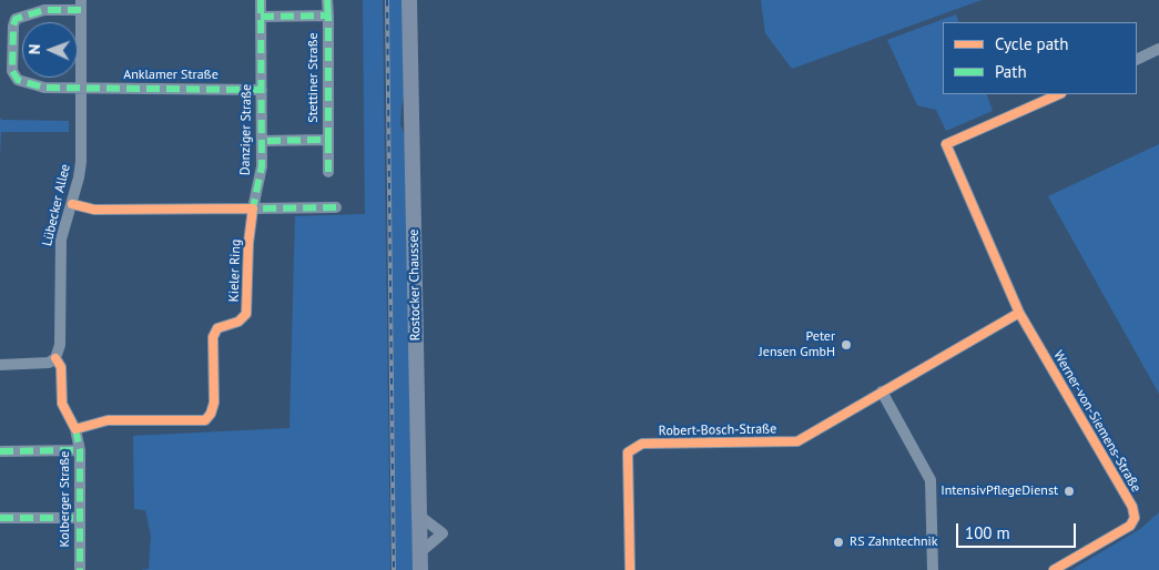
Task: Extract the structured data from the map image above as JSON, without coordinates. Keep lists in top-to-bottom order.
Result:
{
  "streets": {
    "main road": ["Rostocker Chaussee"],
    "street": [
      "Anklamer Straße",
      "Stettiner Straße",
      "Danziger Straße",
      "Lübecker Allee",
      "Kieler Ring",
      "Werner-von-Siemens-Straße",
      "Robert-Bosch-Straße",
      "Kolberger Straße"
    ]
  },
  "crossings": [
    ["Anklamer Straße", "Danziger Straße"],
    ["Anklamer Straße", "Lübecker Allee"],
    ["Stettiner Straße", "Danziger Straße"],
    ["Danziger Straße", "Kieler Ring"],
    ["Kieler Ring", "Kolberger Straße"]
  ],
  "places": ["Peter Jensen GmbH", "IntensivPflegeDienst", "RS Zahntechnik"],
  "legend": ["Cycle path", "Path"],
  "scale_bar": "100 m",
  "north": "left"
}
